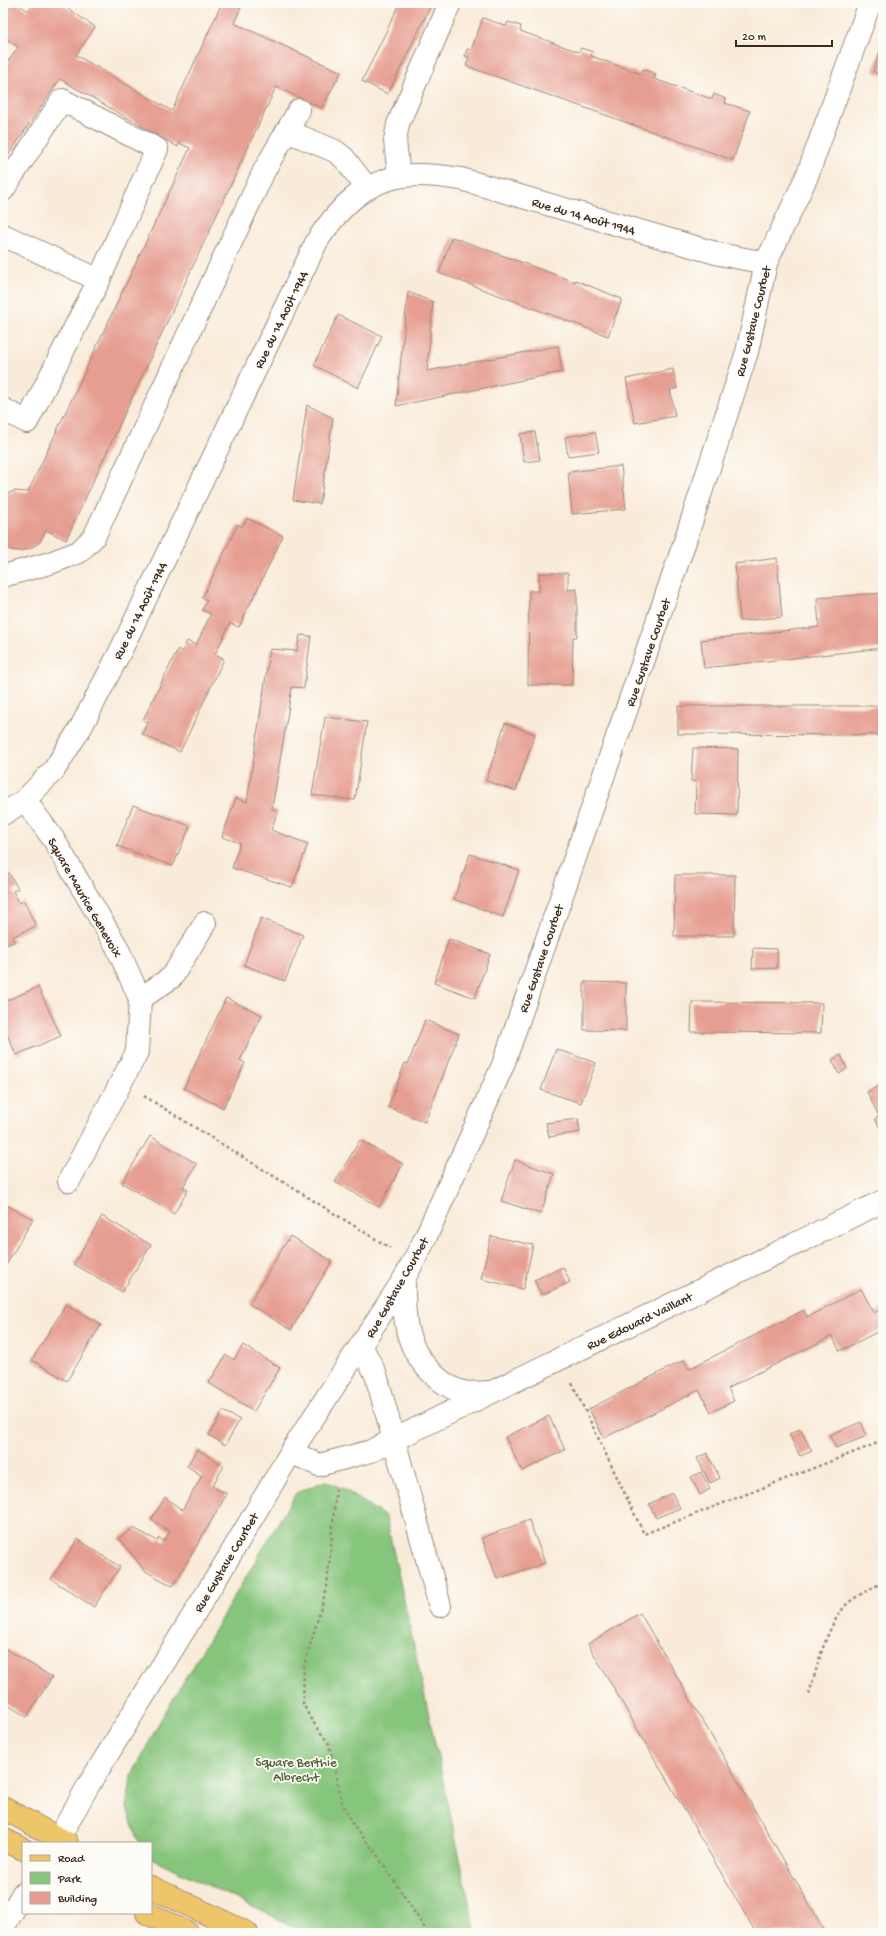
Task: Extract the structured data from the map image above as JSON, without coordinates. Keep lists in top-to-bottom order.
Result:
{
  "streets": {
    "street": [
      "Rue du 14 Août 1944",
      "Rue Gustave Courbet",
      "Square Maurice Genevoix",
      "Rue Edouard Vaillant"
    ]
  },
  "crossings": [
    ["Rue du 14 Août 1944", "Rue Gustave Courbet"],
    ["Rue du 14 Août 1944", "Square Maurice Genevoix"],
    ["Rue Gustave Courbet", "Rue Edouard Vaillant"]
  ],
  "parks": ["Square Berthie Albrecht"],
  "legend": ["Road", "Park", "Building"],
  "scale_bar": "20 m"
}
